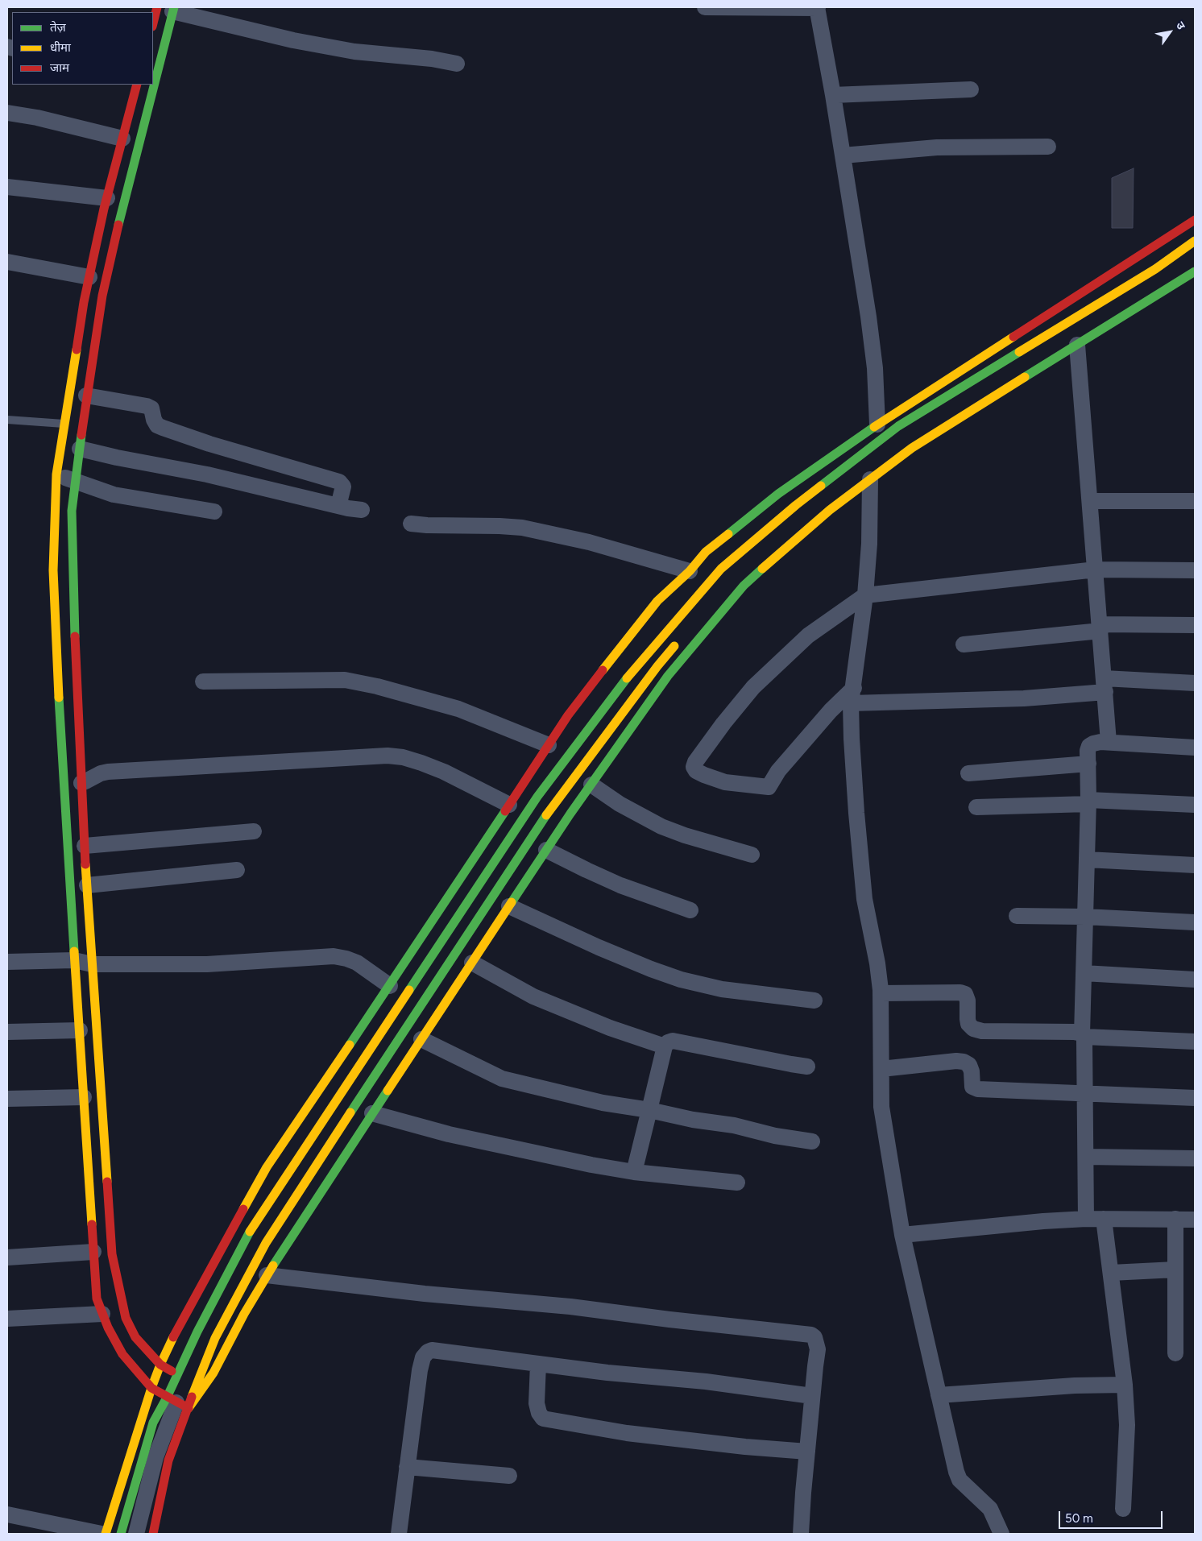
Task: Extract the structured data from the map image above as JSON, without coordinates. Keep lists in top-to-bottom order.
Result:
{
  "legend": ["तेज़", "धीमा", "जाम"],
  "scale_bar": "50 m",
  "north": "top right"
}
